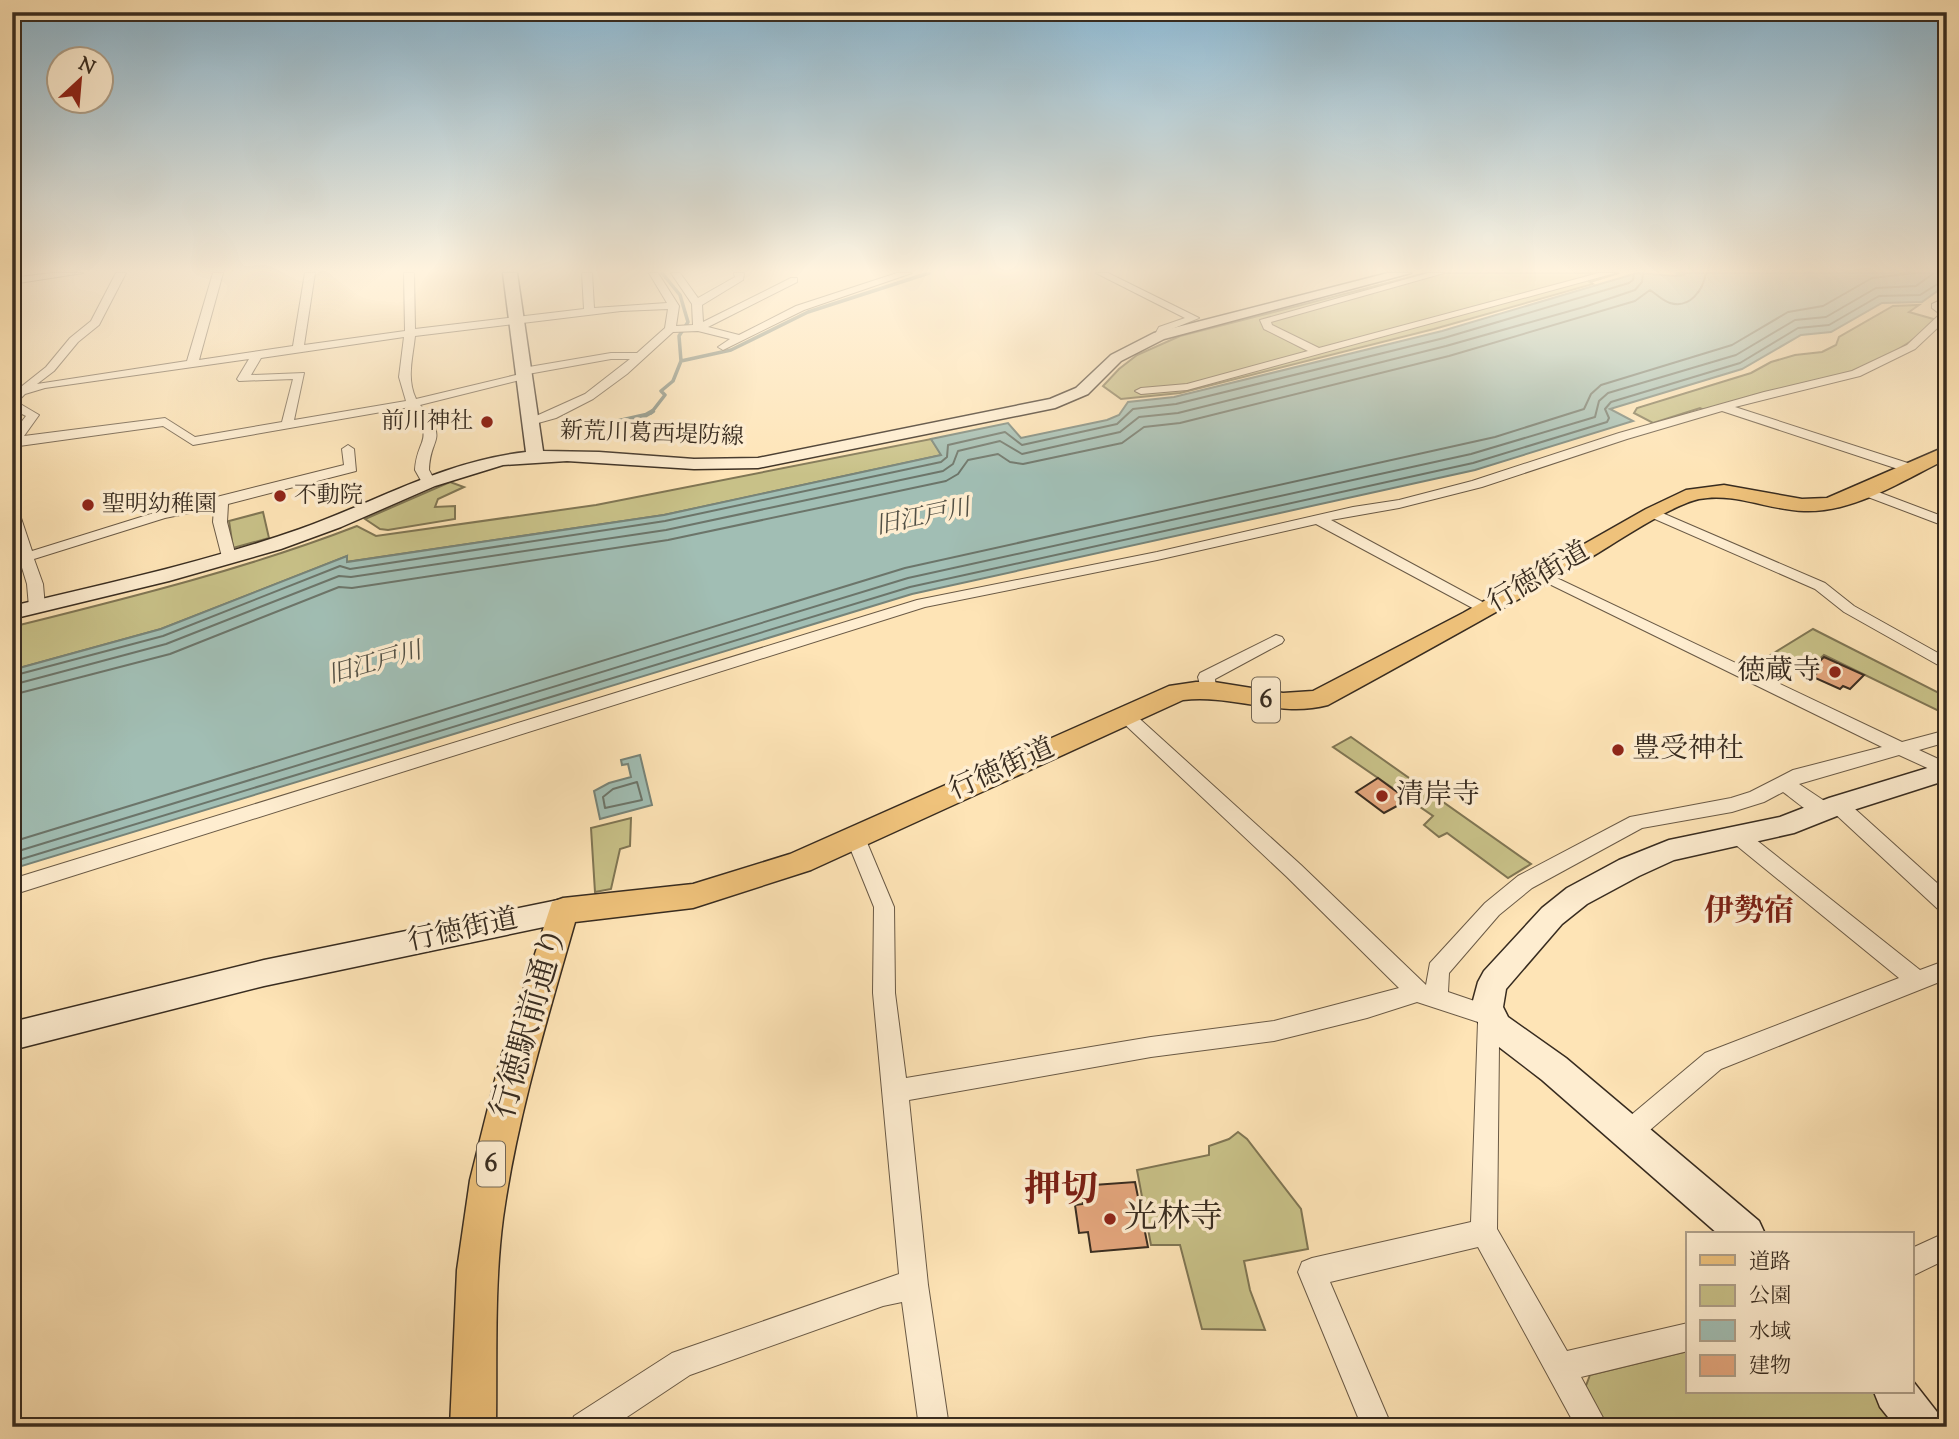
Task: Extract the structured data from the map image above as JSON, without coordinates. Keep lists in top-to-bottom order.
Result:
{
  "streets": {
    "main road": [
      "新荒川葛西堤防線",
      "行徳街道",
      "6",
      "行徳駅前通り"
    ]
  },
  "crossings": [
    ["行徳街道", "行徳駅前通り"]
  ],
  "districts": ["伊勢宿", "押切"],
  "water": ["旧江戸川"],
  "places": [
    "前川神社",
    "不動院",
    "聖明幼稚園",
    "徳蔵寺",
    "豊受神社",
    "清岸寺",
    "光林寺"
  ],
  "legend": [
    "道路",
    "公園",
    "水域",
    "建物"
  ],
  "north": "top right"
}
